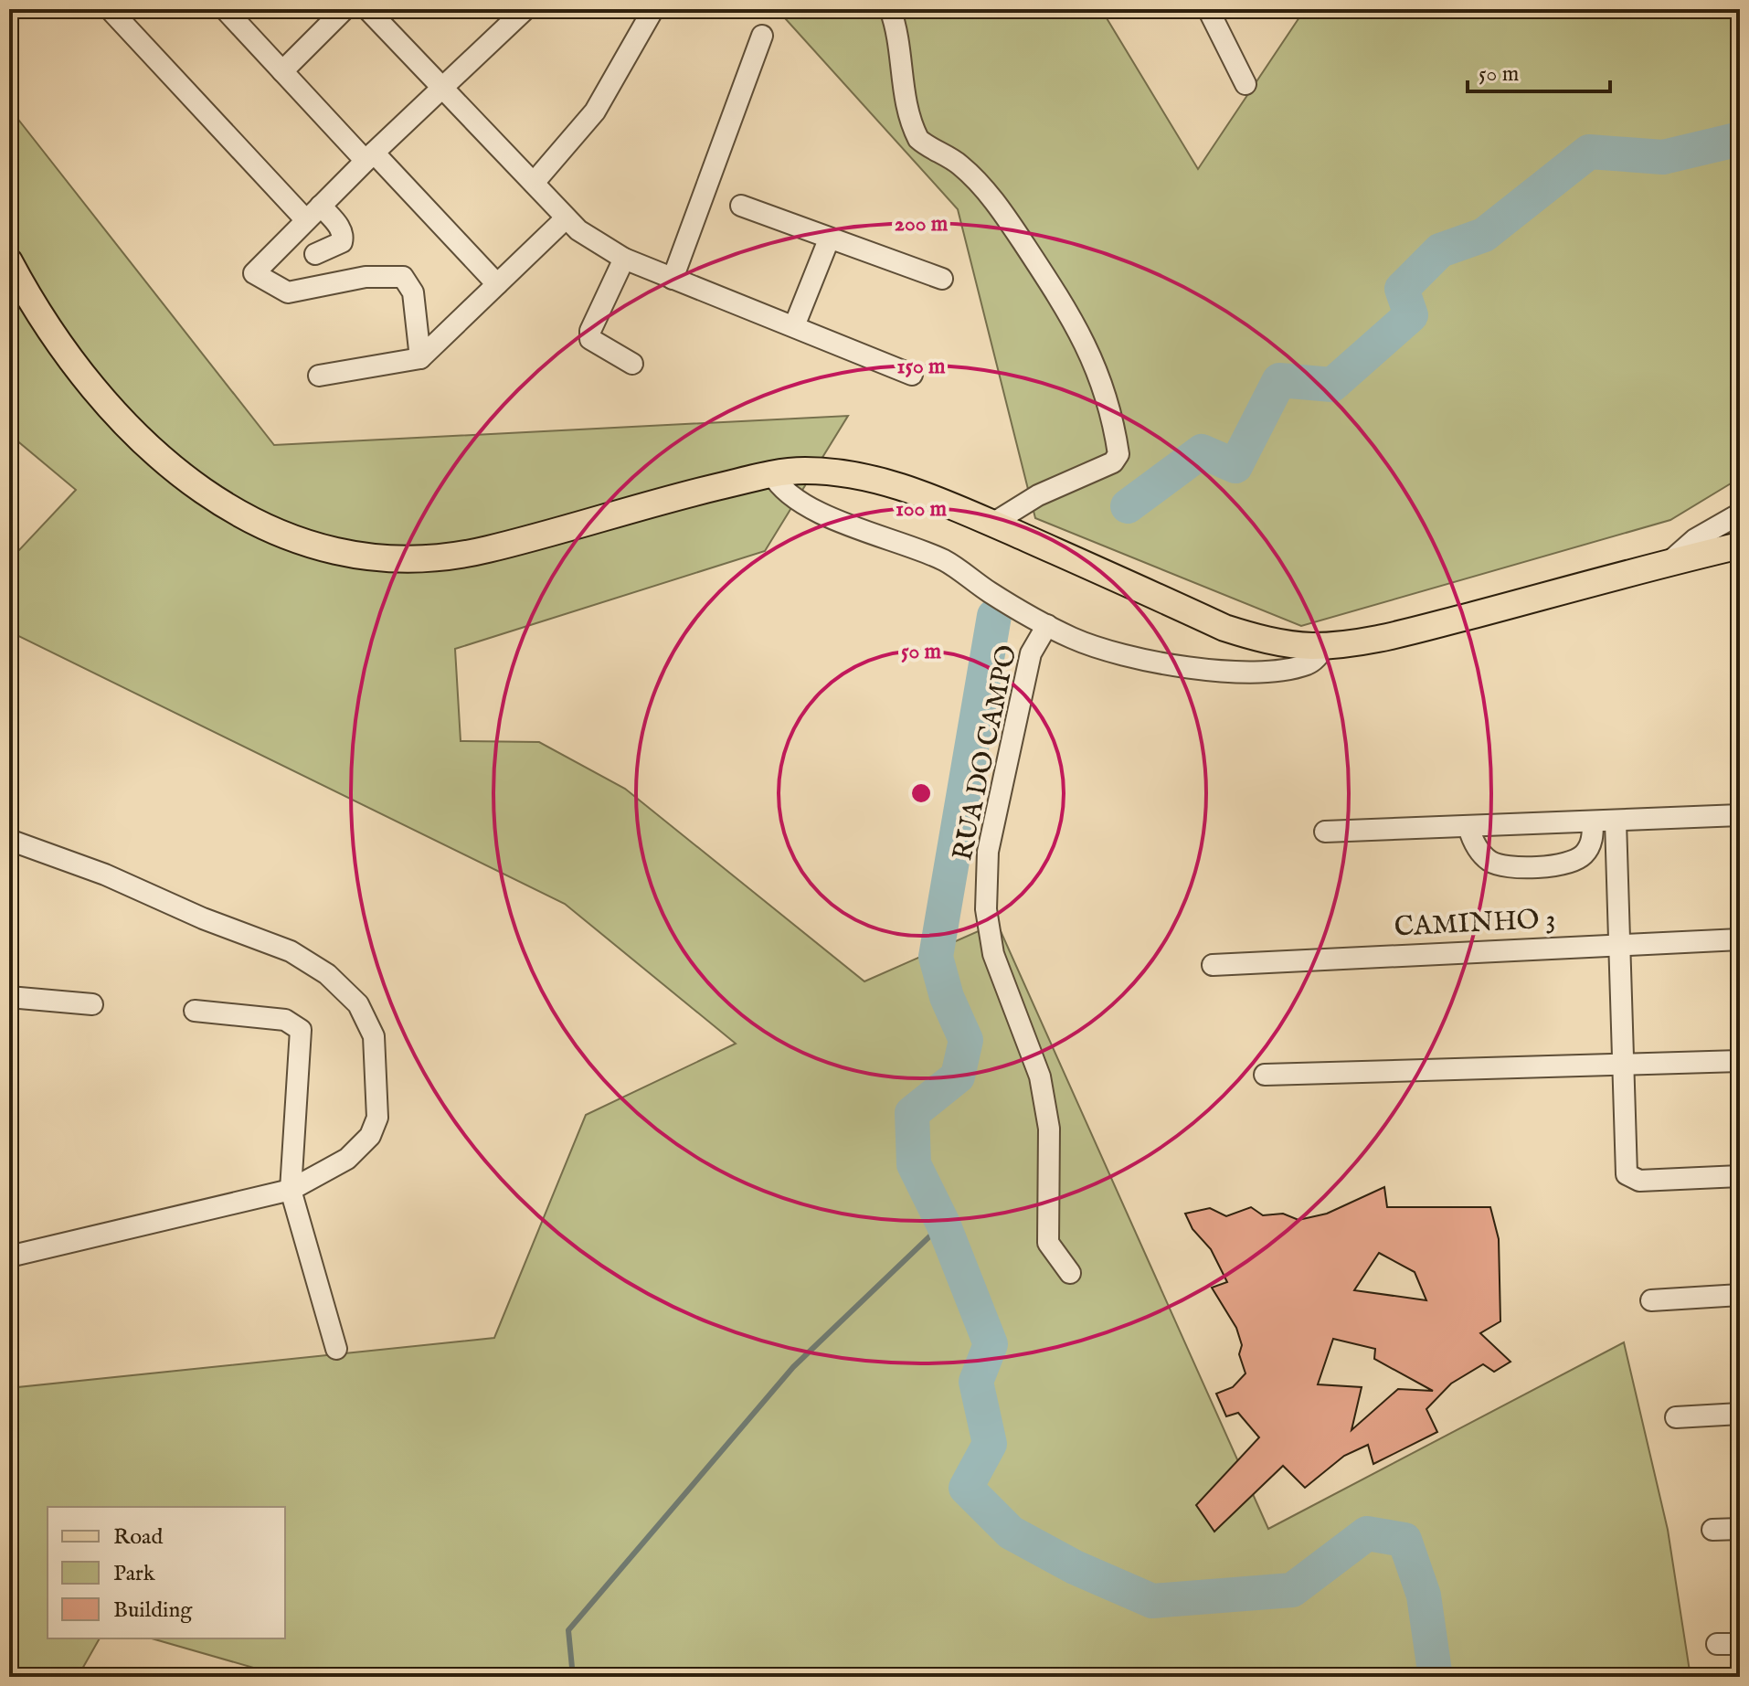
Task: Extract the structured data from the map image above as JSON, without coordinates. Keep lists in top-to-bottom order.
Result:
{
  "streets": {
    "street": ["RUA DO CAMPO", "CAMINHO 3"]
  },
  "legend": ["Road", "Park", "Building"],
  "scale_bar": "50 m",
  "rings": [
    "200 m",
    "150 m",
    "100 m",
    "50 m"
  ]
}
